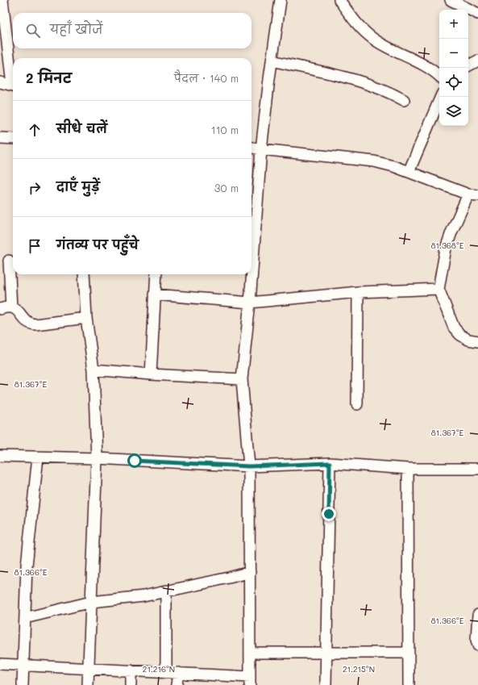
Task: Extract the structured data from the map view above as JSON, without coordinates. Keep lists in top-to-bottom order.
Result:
{
  "page": {
    "map_buttons": ["+", "−"],
    "search": "यहाँ खोजें",
    "heading": ["2 मिनट", "पैदल · 140 m"],
    "list": [
      ["सीधे चलें", "110 m"],
      ["दाएँ मुड़ें", "30 m"],
      "गंतव्य पर पहुँचे"
    ]
  },
  "coordinates": [
    "81.368°E",
    "81.367°E",
    "81.366°E",
    "21.216°N",
    "21.215°N"
  ]
}
